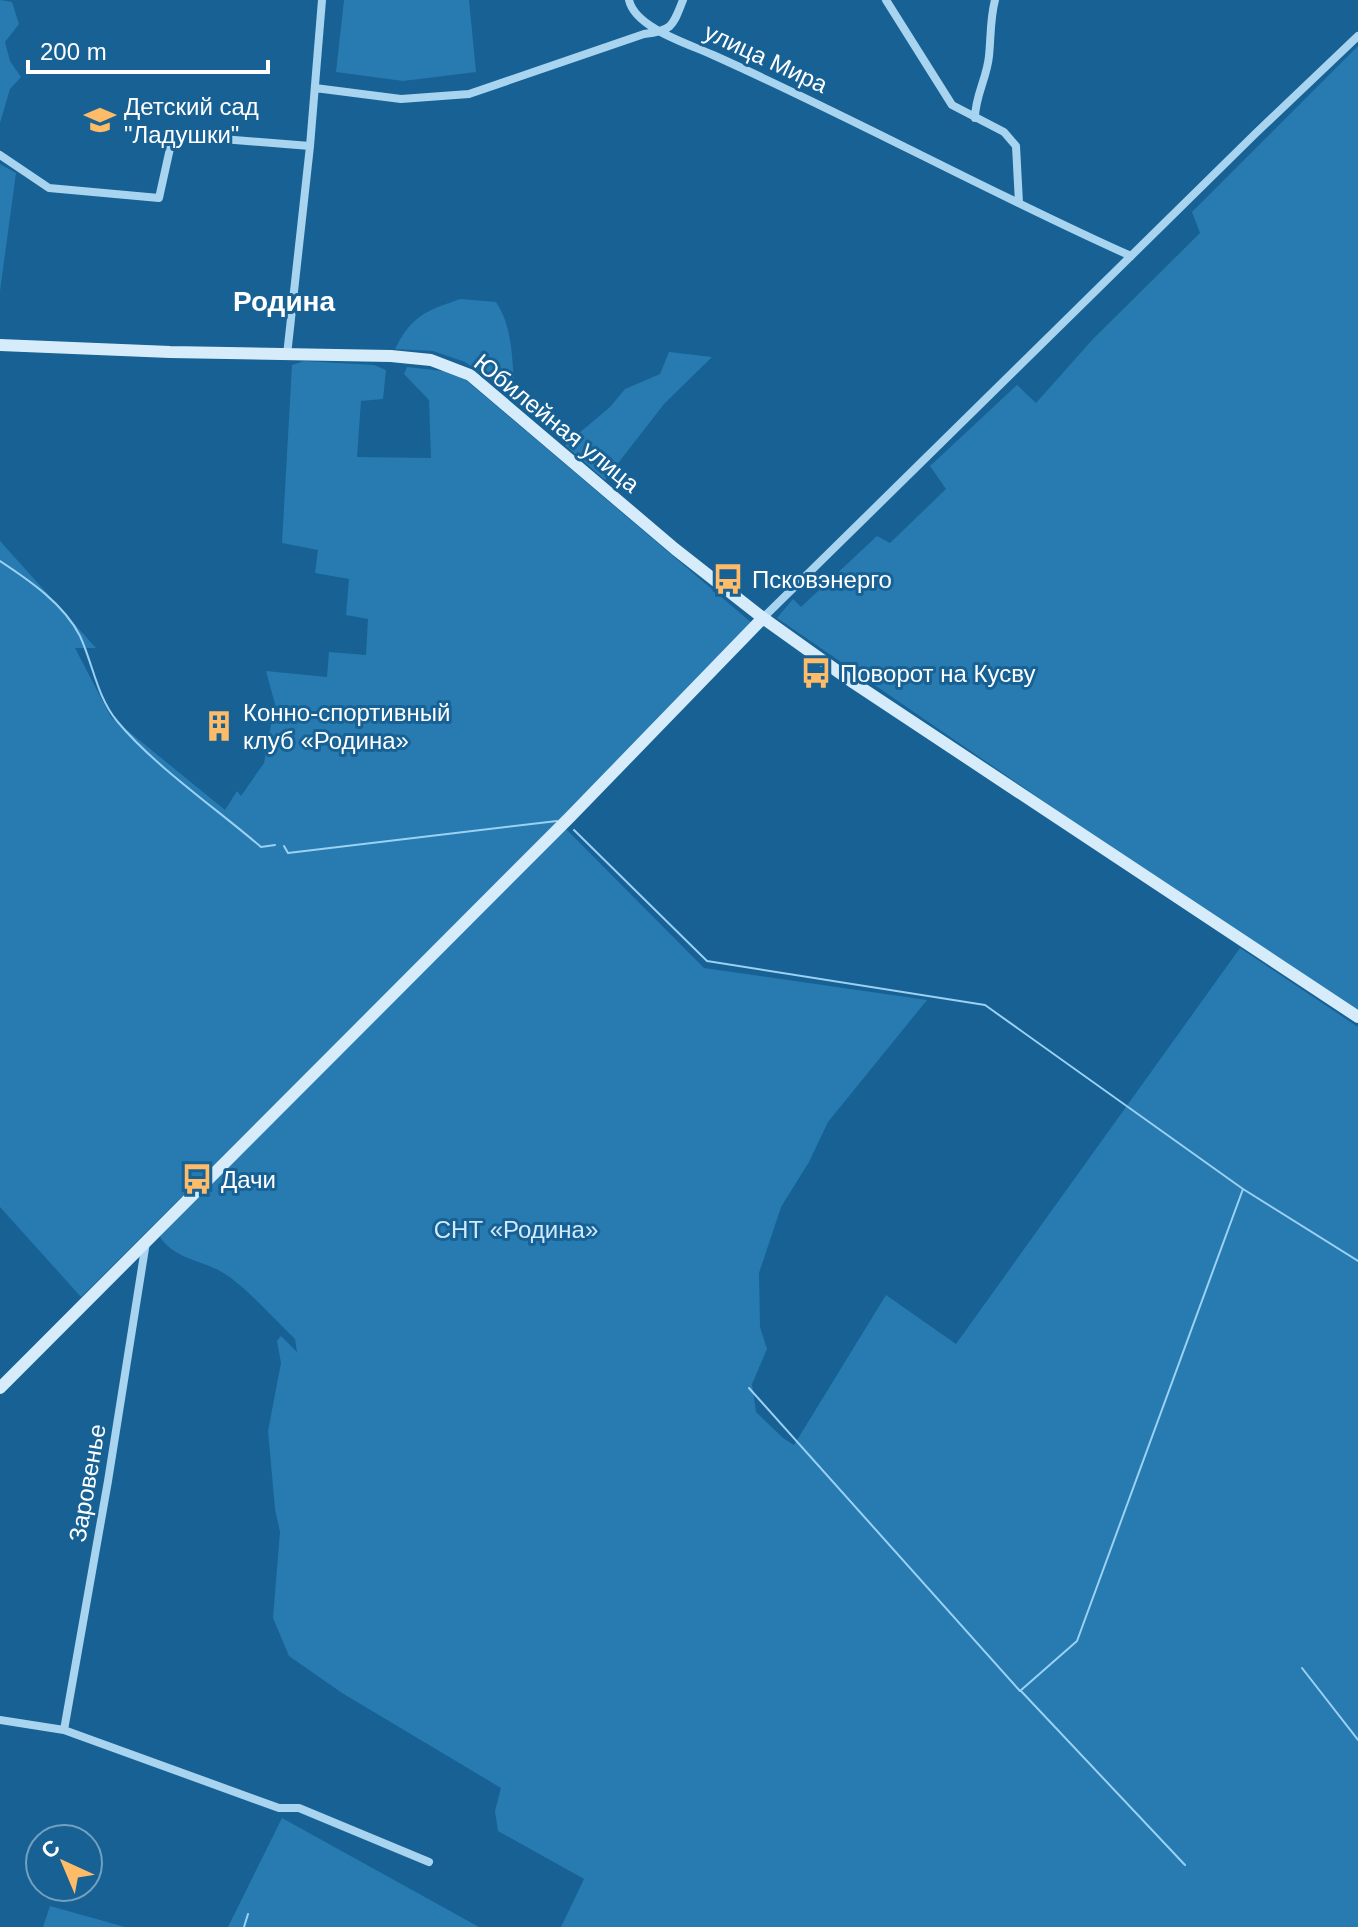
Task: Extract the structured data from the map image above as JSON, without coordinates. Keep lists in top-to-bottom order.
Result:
{
  "streets": {
    "street": ["улица Мира", "Юбилейная улица", "Заровенье"]
  },
  "districts": ["Родина"],
  "parks": ["СНТ «Родина»"],
  "places": {
    "school or university": ["Детский сад \"Ладушки\""],
    "bus stop": ["Псковэнерго", "Поворот на Кусву", "Дачи"],
    "building": ["Конно-спортивный клуб «Родина»"]
  },
  "scale_bar": "200 m",
  "north": "top left"
}
